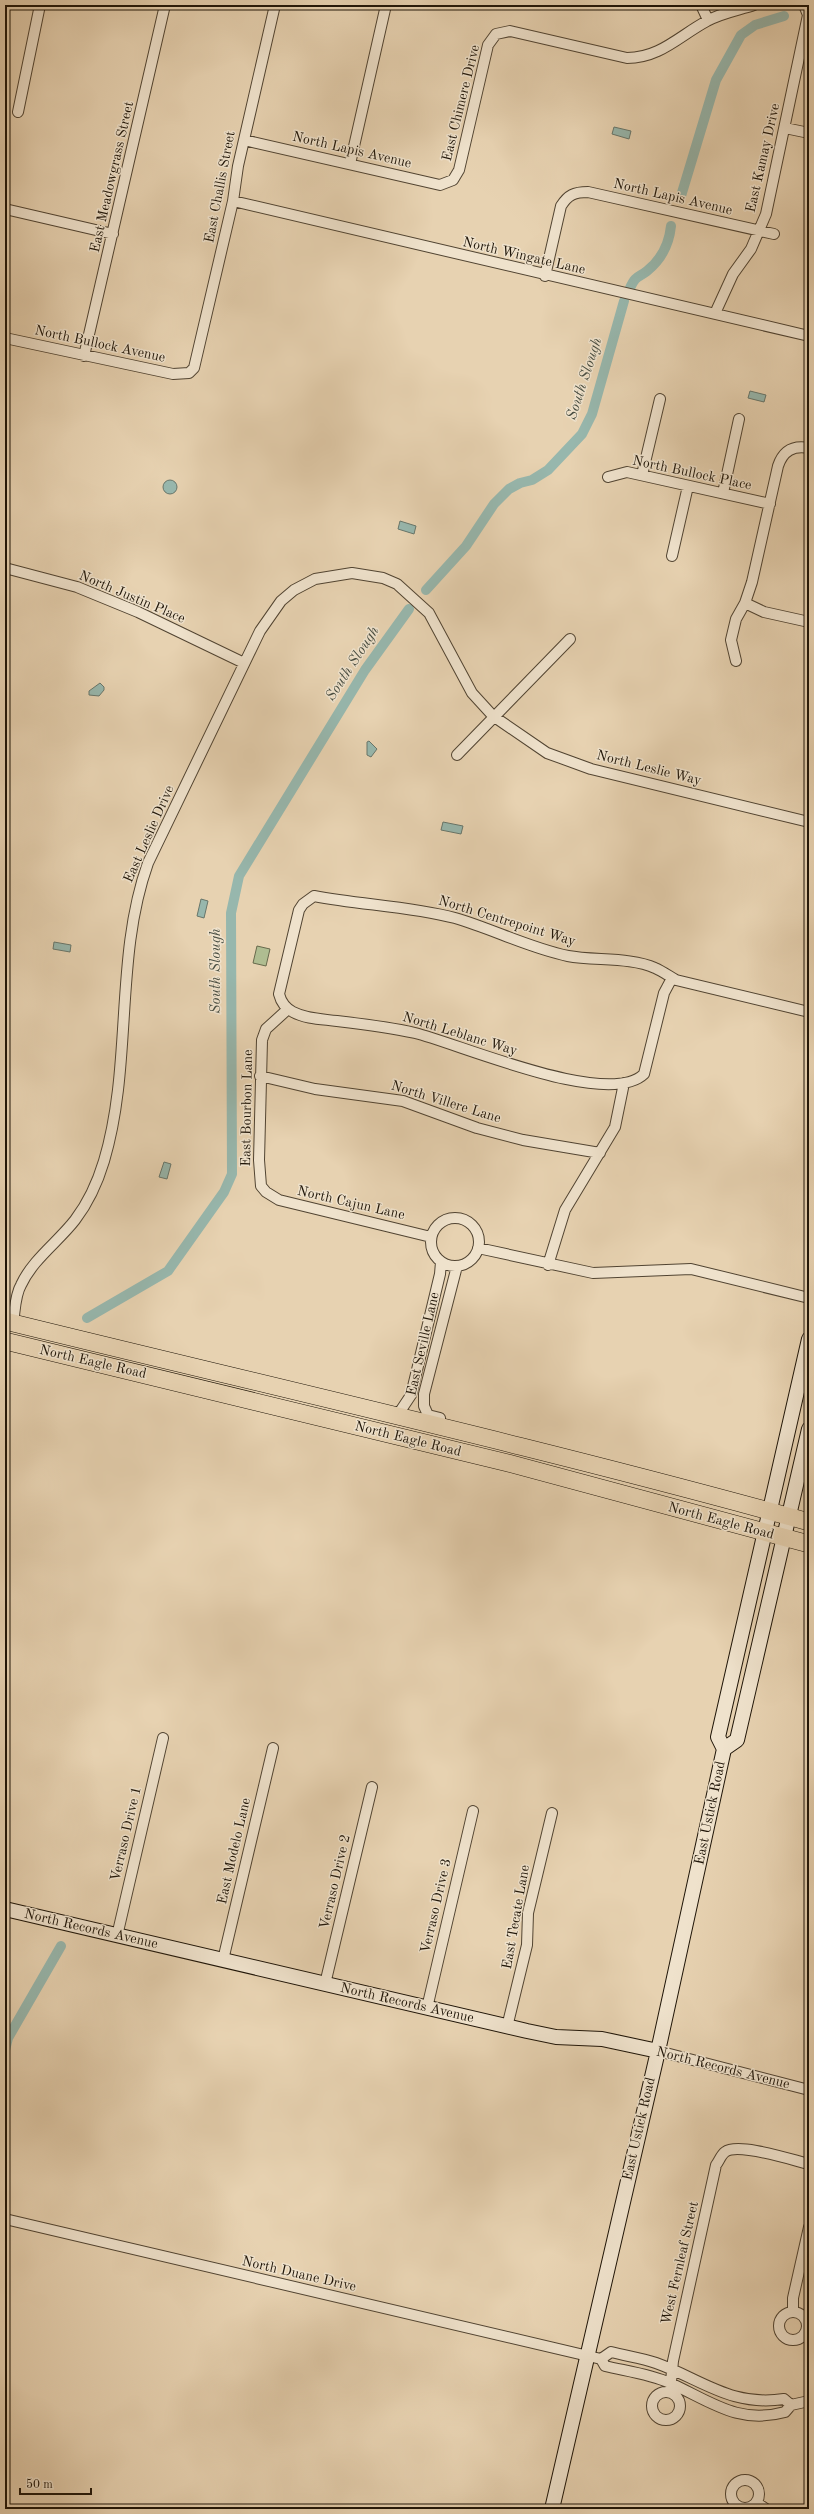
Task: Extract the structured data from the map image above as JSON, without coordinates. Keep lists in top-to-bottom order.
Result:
{
  "streets": {
    "highway": ["North Eagle Road"],
    "main road": ["East Ustick Road", "North Records Avenue"],
    "street": [
      "East Chimere Drive",
      "North Lapis Avenue",
      "East Kamay Drive",
      "East Meadowgrass Street",
      "East Challis Street",
      "North Wingate Lane",
      "North Bullock Avenue",
      "North Bullock Place",
      "North Justin Place",
      "North Leslie Way",
      "East Leslie Drive",
      "North Centrepoint Way",
      "North Leblanc Way",
      "North Villere Lane",
      "East Bourbon Lane",
      "North Cajun Lane",
      "East Seville Lane",
      "Verraso Drive 1",
      "East Modelo Lane",
      "Verraso Drive 2",
      "Verraso Drive 3",
      "East Tecate Lane",
      "West Fernleaf Street",
      "North Duane Drive"
    ]
  },
  "crossings": [
    ["East Chimere Drive", "North Lapis Avenue"],
    ["North Lapis Avenue", "East Kamay Drive"],
    ["North Lapis Avenue", "East Challis Street"],
    ["North Lapis Avenue", "North Wingate Lane"],
    ["East Meadowgrass Street", "North Bullock Avenue"],
    ["East Challis Street", "North Wingate Lane"],
    ["East Challis Street", "North Bullock Avenue"],
    ["North Justin Place", "East Leslie Drive"],
    ["North Leslie Way", "East Leslie Drive"],
    ["East Leslie Drive", "North Eagle Road"],
    ["North Centrepoint Way", "North Leblanc Way"],
    ["North Centrepoint Way", "East Bourbon Lane"],
    ["North Leblanc Way", "East Bourbon Lane"],
    ["North Villere Lane", "East Bourbon Lane"],
    ["East Bourbon Lane", "North Cajun Lane"],
    ["North Cajun Lane", "East Seville Lane"],
    ["East Seville Lane", "North Eagle Road"],
    ["North Eagle Road", "East Ustick Road"],
    ["East Ustick Road", "North Records Avenue"],
    ["East Ustick Road", "North Duane Drive"],
    ["Verraso Drive 1", "North Records Avenue"],
    ["East Modelo Lane", "North Records Avenue"],
    ["Verraso Drive 2", "North Records Avenue"],
    ["Verraso Drive 3", "North Records Avenue"],
    ["East Tecate Lane", "North Records Avenue"]
  ],
  "water": ["South Slough"],
  "scale_bar": "50 m"
}
